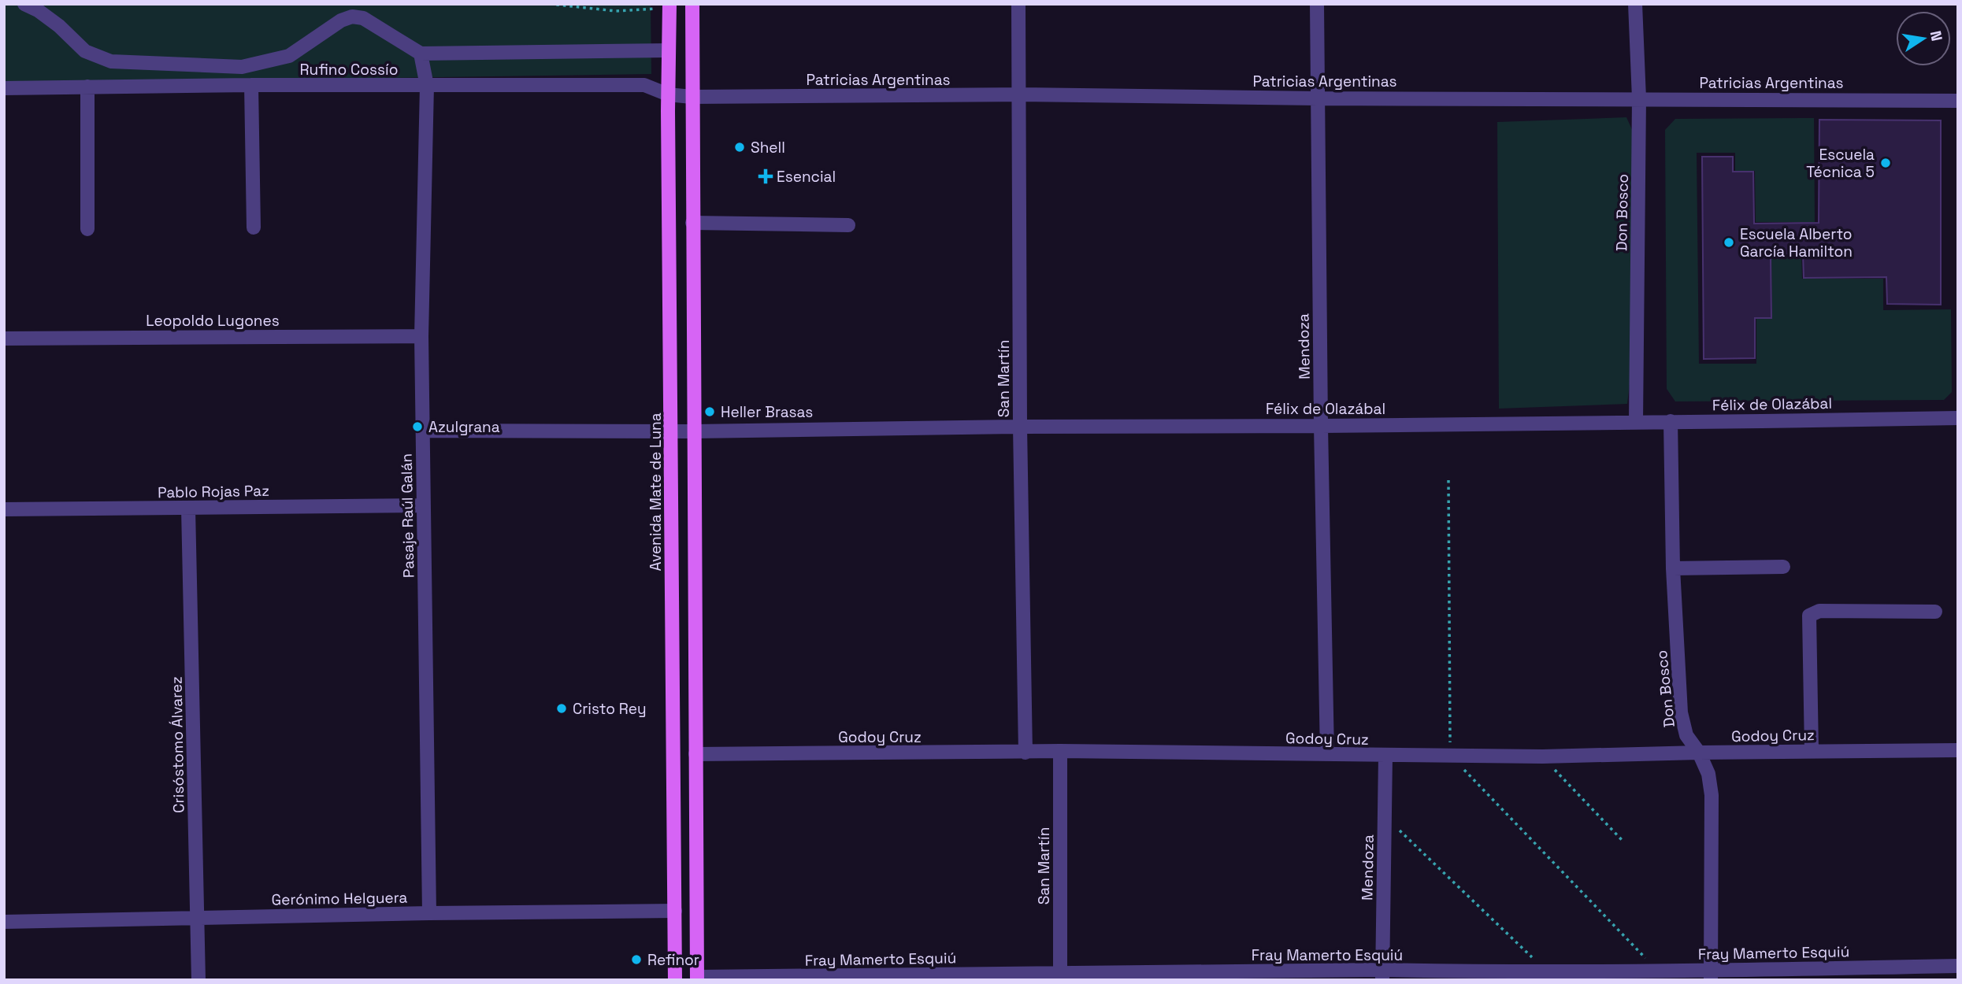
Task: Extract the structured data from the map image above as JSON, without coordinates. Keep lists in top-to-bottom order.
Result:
{
  "streets": {
    "main road": ["Avenida Mate de Luna"],
    "street": [
      "Rufino Cossío",
      "Patricias Argentinas",
      "Don Bosco",
      "Leopoldo Lugones",
      "Mendoza",
      "San Martín",
      "Félix de Olazábal",
      "Pablo Rojas Paz",
      "Pasaje Raúl Galán",
      "Godoy Cruz",
      "Crisóstomo Álvarez",
      "Gerónimo Helguera",
      "Fray Mamerto Esquiú"
    ]
  },
  "crossings": [
    ["Rufino Cossío", "Patricias Argentinas"],
    ["Rufino Cossío", "Avenida Mate de Luna"],
    ["Rufino Cossío", "Pasaje Raúl Galán"],
    ["Patricias Argentinas", "Don Bosco"],
    ["Patricias Argentinas", "Mendoza"],
    ["Patricias Argentinas", "San Martín"],
    ["Don Bosco", "Félix de Olazábal"],
    ["Don Bosco", "Godoy Cruz"],
    ["Don Bosco", "Fray Mamerto Esquiú"],
    ["Leopoldo Lugones", "Pasaje Raúl Galán"],
    ["Mendoza", "Félix de Olazábal"],
    ["Mendoza", "Godoy Cruz"],
    ["Mendoza", "Fray Mamerto Esquiú"],
    ["San Martín", "Félix de Olazábal"],
    ["San Martín", "Godoy Cruz"],
    ["San Martín", "Fray Mamerto Esquiú"],
    ["Pablo Rojas Paz", "Pasaje Raúl Galán"],
    ["Pablo Rojas Paz", "Crisóstomo Álvarez"],
    ["Avenida Mate de Luna", "Gerónimo Helguera"],
    ["Pasaje Raúl Galán", "Gerónimo Helguera"],
    ["Crisóstomo Álvarez", "Gerónimo Helguera"]
  ],
  "places": {
    "other": [
      "Shell",
      "Escuela Técnica 5",
      "Escuela Alberto García Hamilton",
      "Heller Brasas",
      "Azulgrana",
      "Cristo Rey",
      "Refinor"
    ],
    "health": ["Esencial"]
  },
  "north": "right"
}
